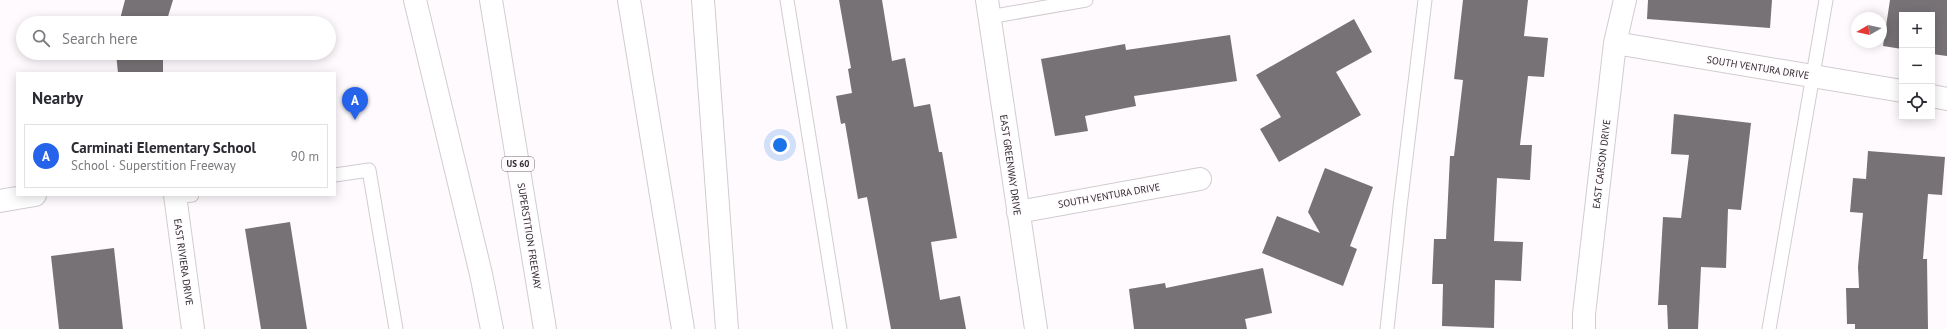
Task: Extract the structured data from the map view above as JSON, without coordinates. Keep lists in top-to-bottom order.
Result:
{
  "streets": {
    "main road": [
      "SOUTH VENTURA DRIVE",
      "US 60",
      "EAST CARSON DRIVE",
      "EAST GREENWAY DRIVE",
      "SUPERSTITION FREEWAY",
      "EAST RIVIERA DRIVE"
    ]
  },
  "crossings": [
    ["SOUTH VENTURA DRIVE", "EAST CARSON DRIVE"],
    ["SOUTH VENTURA DRIVE", "EAST GREENWAY DRIVE"]
  ],
  "north": "left",
  "page": {
    "map_buttons": ["+", "−"],
    "search": "Search here",
    "heading": "Nearby",
    "pins": "A",
    "list": [
      {
        "mark": "A",
        "name": "Carminati Elementary School",
        "note": "School · Superstition Freeway",
        "value": "90 m"
      }
    ]
  }
}
